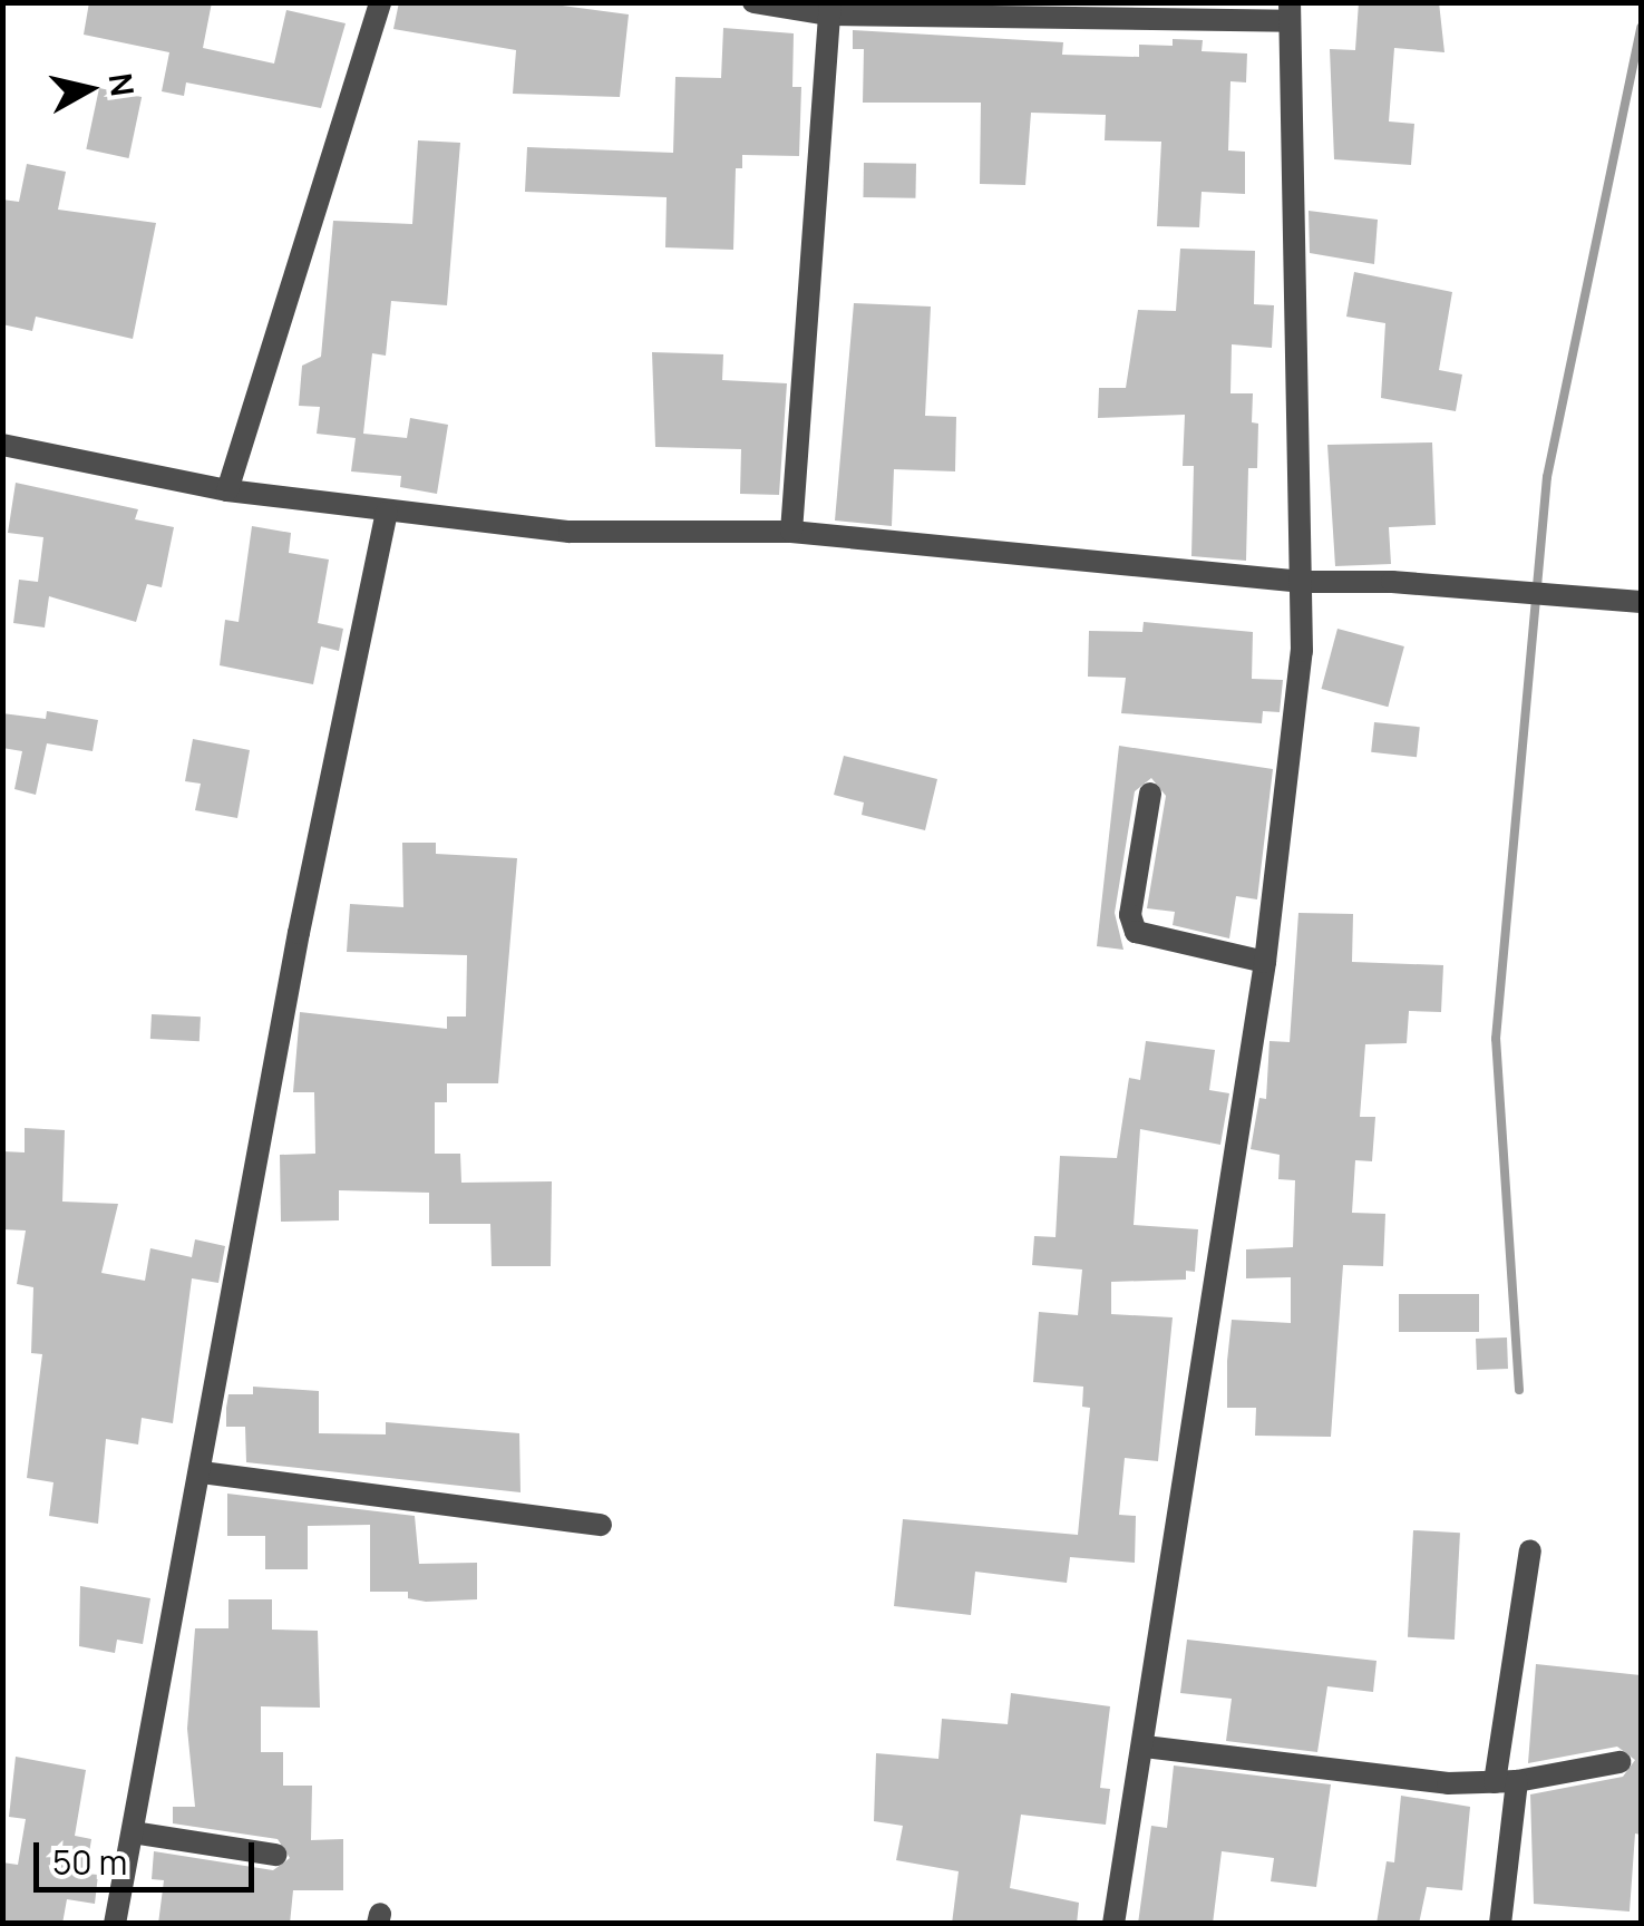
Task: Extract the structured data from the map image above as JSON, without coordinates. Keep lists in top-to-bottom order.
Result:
{
  "scale_bar": "50 m",
  "north": "right"
}
